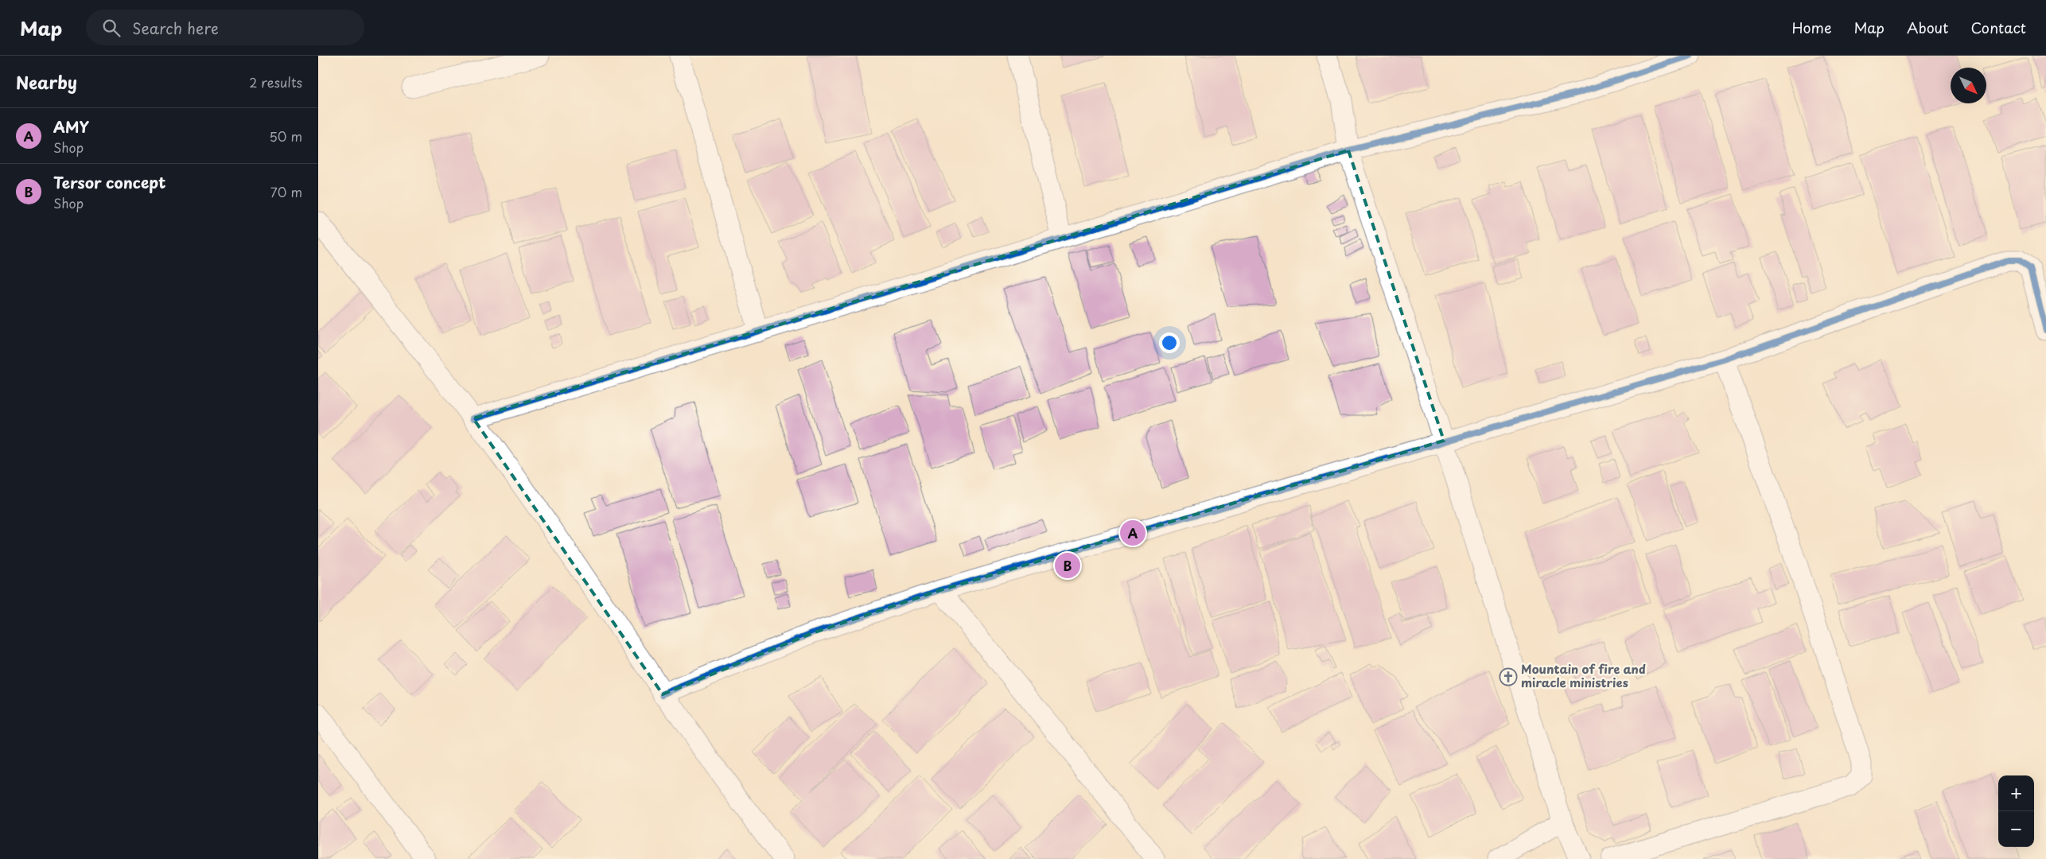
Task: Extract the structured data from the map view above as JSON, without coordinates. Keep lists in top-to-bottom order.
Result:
{
  "places": {
    "church": ["Mountain of fire and miracle ministries"]
  },
  "north": "bottom right",
  "page": {
    "header": "Map",
    "search": "Search here",
    "nav": [
      "Home",
      "Map",
      "About",
      "Contact"
    ],
    "heading": ["Nearby", "2 results"],
    "list": [
      {
        "mark": "A",
        "name": "AMY",
        "note": "Shop",
        "value": "50 m"
      },
      {
        "mark": "B",
        "name": "Tersor concept",
        "note": "Shop",
        "value": "70 m"
      }
    ],
    "pins": ["A", "B"],
    "map_buttons": ["+", "−"]
  }
}
